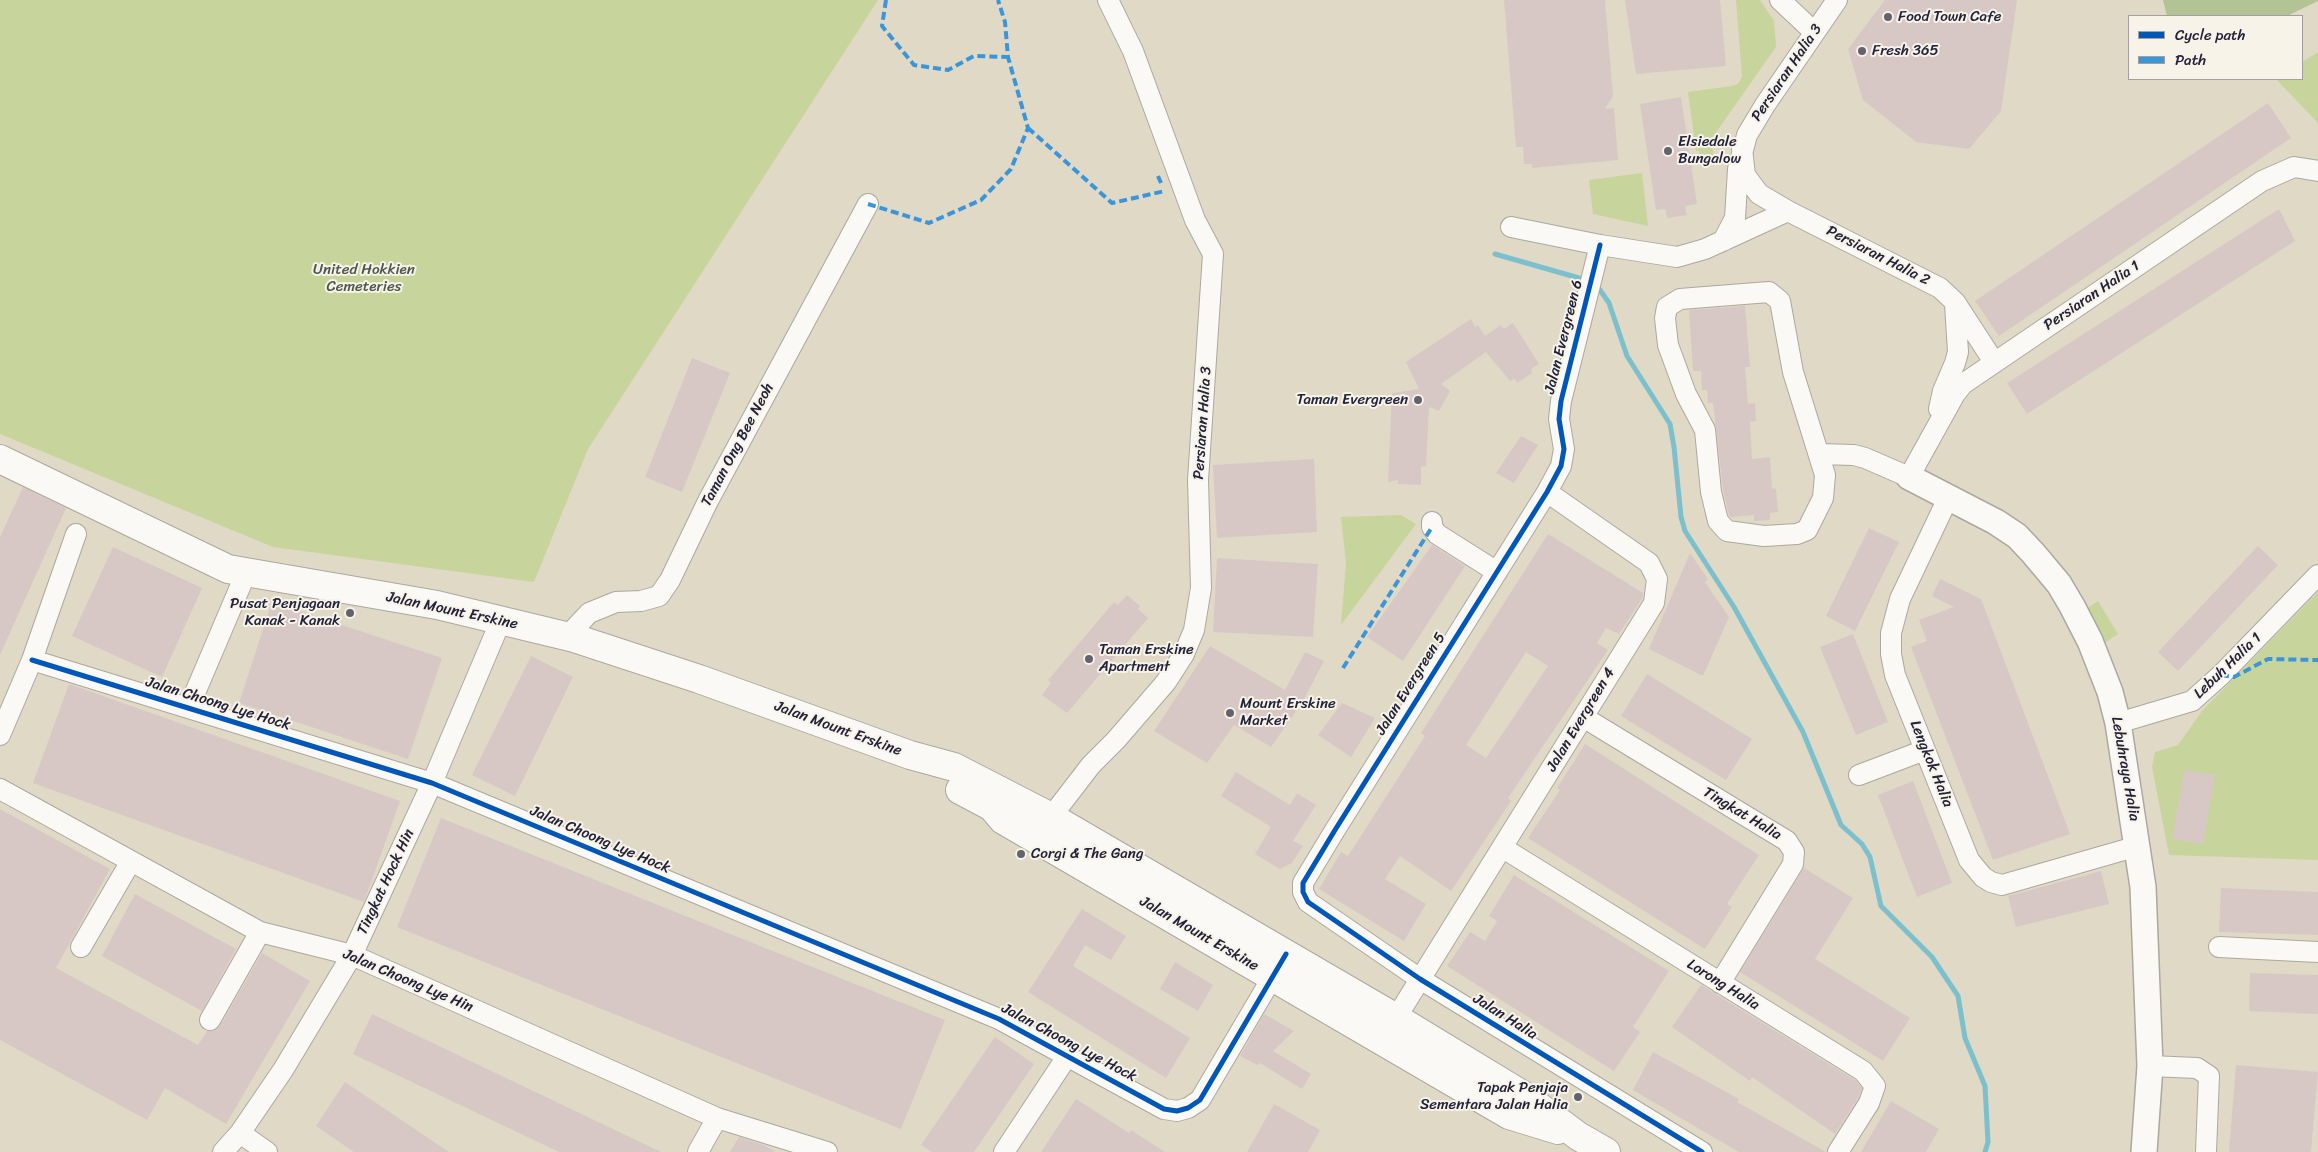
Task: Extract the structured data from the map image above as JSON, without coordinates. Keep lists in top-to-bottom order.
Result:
{
  "streets": {
    "main road": ["Jalan Mount Erskine"],
    "street": [
      "Persiaran Halia 3",
      "Persiaran Halia 2",
      "Persiaran Halia 1",
      "Jalan Evergreen 6",
      "Taman Ong Bee Neoh",
      "Lebuh Halia 1",
      "Jalan Evergreen 5",
      "Jalan Choong Lye Hock",
      "Jalan Evergreen 4",
      "Lengkok Halia",
      "Lebuhraya Halia",
      "Tingkat Halia",
      "Tingkat Hock Hin",
      "Jalan Choong Lye Hin",
      "Lorong Halia",
      "Jalan Halia"
    ]
  },
  "crossings": [
    ["Persiaran Halia 3", "Persiaran Halia 2"],
    ["Persiaran Halia 3", "Jalan Mount Erskine"],
    ["Persiaran Halia 2", "Persiaran Halia 1"],
    ["Persiaran Halia 1", "Lebuhraya Halia"],
    ["Jalan Evergreen 6", "Jalan Evergreen 5"],
    ["Jalan Evergreen 6", "Jalan Evergreen 4"],
    ["Taman Ong Bee Neoh", "Jalan Mount Erskine"],
    ["Jalan Mount Erskine", "Jalan Choong Lye Hock"],
    ["Jalan Mount Erskine", "Jalan Evergreen 4"],
    ["Jalan Mount Erskine", "Tingkat Hock Hin"],
    ["Lebuh Halia 1", "Lebuhraya Halia"],
    ["Jalan Evergreen 5", "Jalan Evergreen 4"],
    ["Jalan Evergreen 5", "Jalan Halia"],
    ["Jalan Choong Lye Hock", "Tingkat Hock Hin"],
    ["Jalan Evergreen 4", "Tingkat Halia"],
    ["Jalan Evergreen 4", "Lorong Halia"],
    ["Jalan Evergreen 4", "Jalan Halia"],
    ["Lengkok Halia", "Lebuhraya Halia"],
    ["Tingkat Halia", "Lorong Halia"],
    ["Tingkat Hock Hin", "Jalan Choong Lye Hin"]
  ],
  "parks": ["United Hokkien Cemeteries"],
  "places": [
    "Food Town Cafe",
    "Fresh 365",
    "Elsiedale Bungalow",
    "Taman Evergreen",
    "Pusat Penjagaan Kanak - Kanak",
    "Taman Erskine Apartment",
    "Mount Erskine Market",
    "Corgi & The Gang",
    "Tapak Penjaja Sementara Jalan Halia"
  ],
  "legend": ["Cycle path", "Path"]
}
